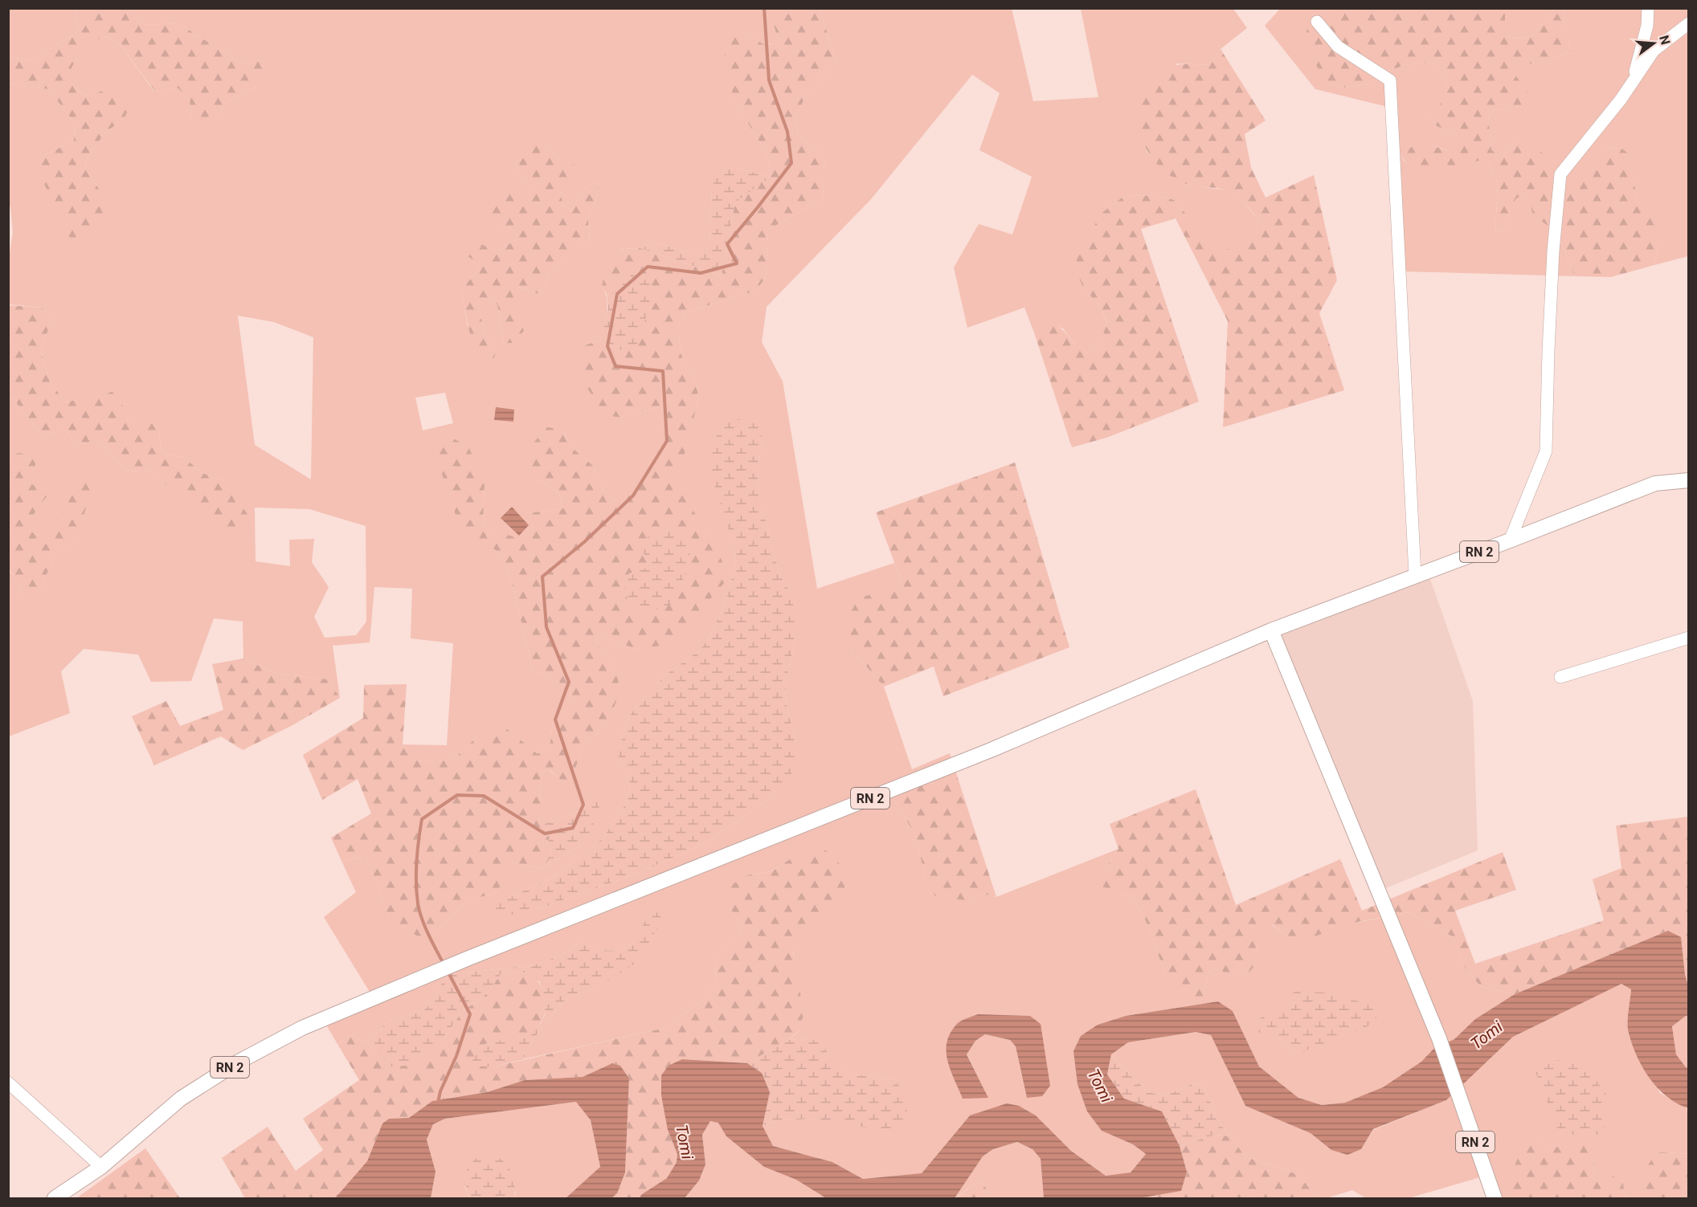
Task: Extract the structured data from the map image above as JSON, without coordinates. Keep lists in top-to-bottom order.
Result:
{
  "streets": {
    "main road": ["RN 2"]
  },
  "water": ["Tomi"],
  "north": "right"
}
